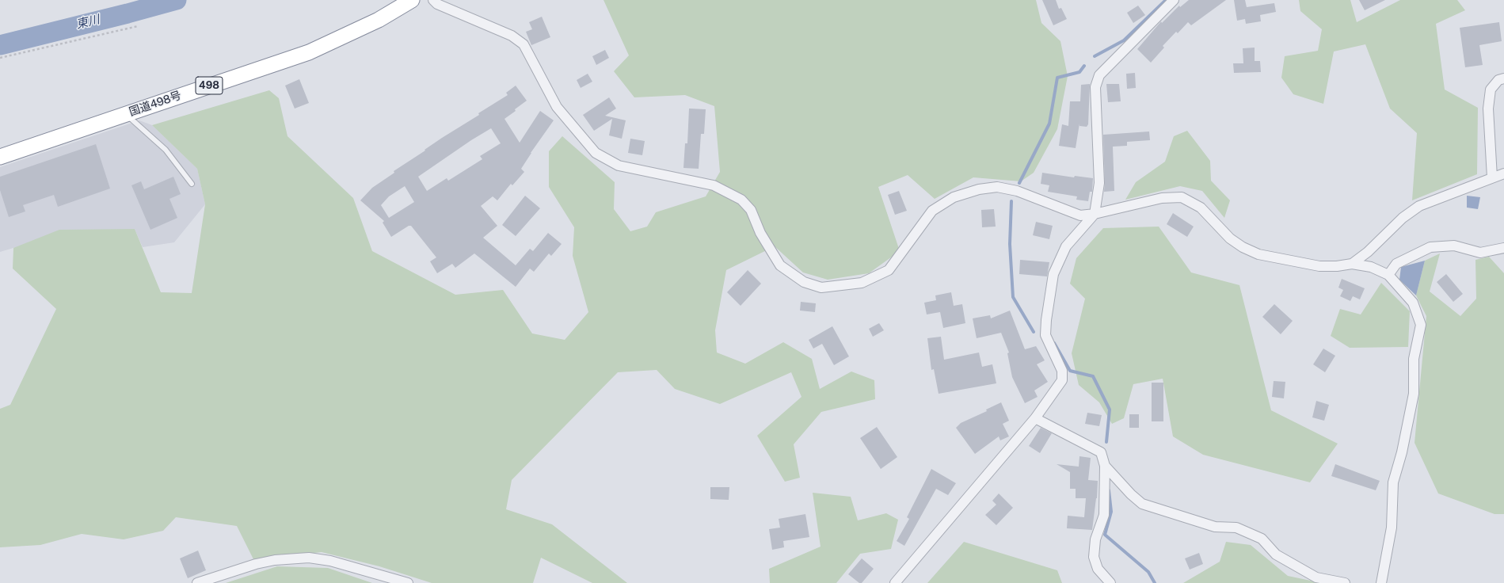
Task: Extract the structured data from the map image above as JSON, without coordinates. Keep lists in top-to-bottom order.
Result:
{
  "streets": {
    "highway": ["498", "国道498号"]
  },
  "water": ["東川"]
}
